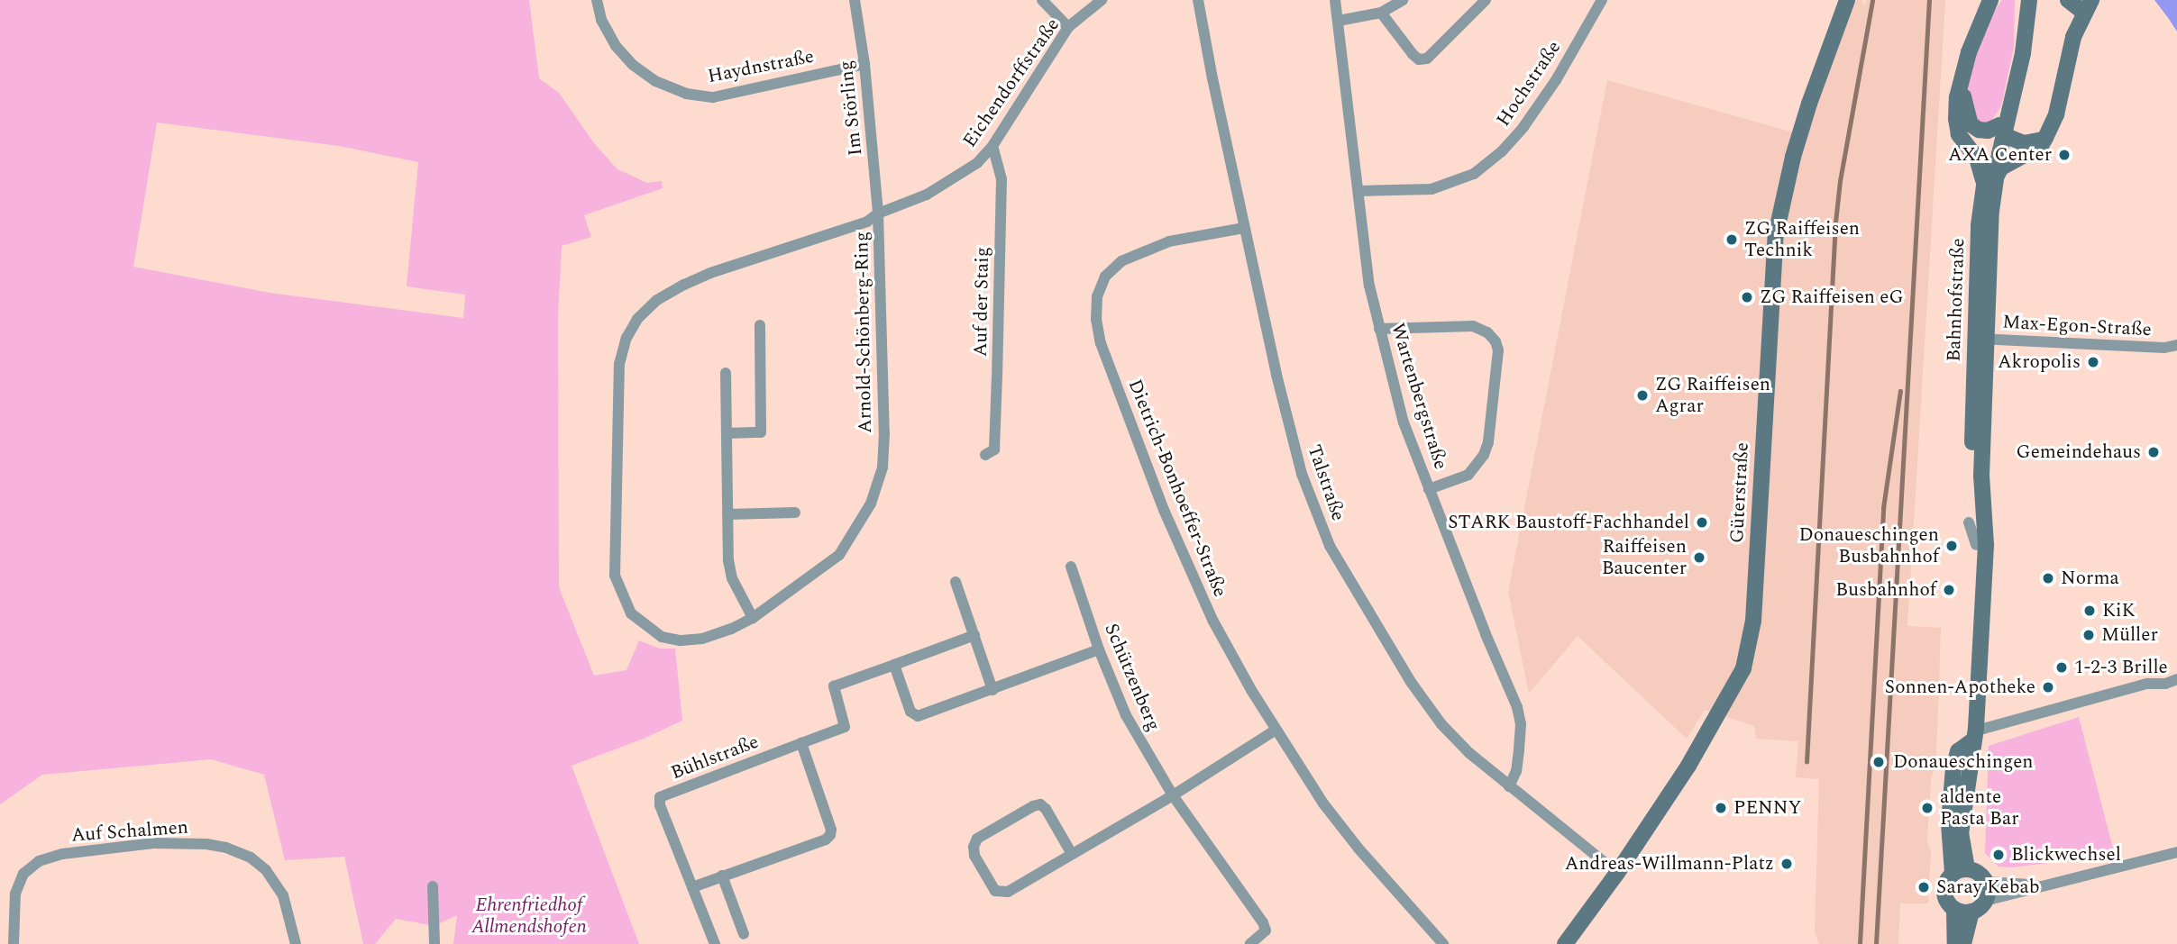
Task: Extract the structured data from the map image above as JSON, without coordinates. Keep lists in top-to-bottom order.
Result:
{
  "streets": {
    "main road": ["Bahnhofstraße", "Güterstraße"],
    "street": [
      "Haydnstraße",
      "Eichendorffstraße",
      "Hochstraße",
      "Im Störling",
      "Auf der Staig",
      "Max-Egon-Straße",
      "Arnold-Schönberg-Ring",
      "Wartenbergstraße",
      "Talstraße",
      "Dietrich-Bonhoeffer-Straße",
      "Schützenberg",
      "Bühlstraße",
      "Auf Schalmen"
    ]
  },
  "crossings": [
    ["Haydnstraße", "Im Störling"],
    ["Eichendorffstraße", "Im Störling"],
    ["Eichendorffstraße", "Auf der Staig"],
    ["Eichendorffstraße", "Arnold-Schönberg-Ring"],
    ["Hochstraße", "Wartenbergstraße"],
    ["Im Störling", "Arnold-Schönberg-Ring"],
    ["Bahnhofstraße", "Max-Egon-Straße"],
    ["Wartenbergstraße", "Talstraße"],
    ["Talstraße", "Dietrich-Bonhoeffer-Straße"],
    ["Talstraße", "Güterstraße"]
  ],
  "parks": ["Ehrenfriedhof Allmendshofen"],
  "places": [
    "AXA Center",
    "ZG Raiffeisen Technik",
    "ZG Raiffeisen eG",
    "Akropolis",
    "ZG Raiffeisen Agrar",
    "Gemeindehaus",
    "STARK Baustoff-Fachhandel",
    "Donaueschingen Busbahnhof",
    "Raiffeisen Baucenter",
    "Norma",
    "Busbahnhof",
    "KiK",
    "Müller",
    "1-2-3 Brille",
    "Sonnen-Apotheke",
    "Donaueschingen",
    "PENNY",
    "aldente Pasta Bar",
    "Blickwechsel",
    "Andreas-Willmann-Platz",
    "Saray Kebab"
  ]
}
